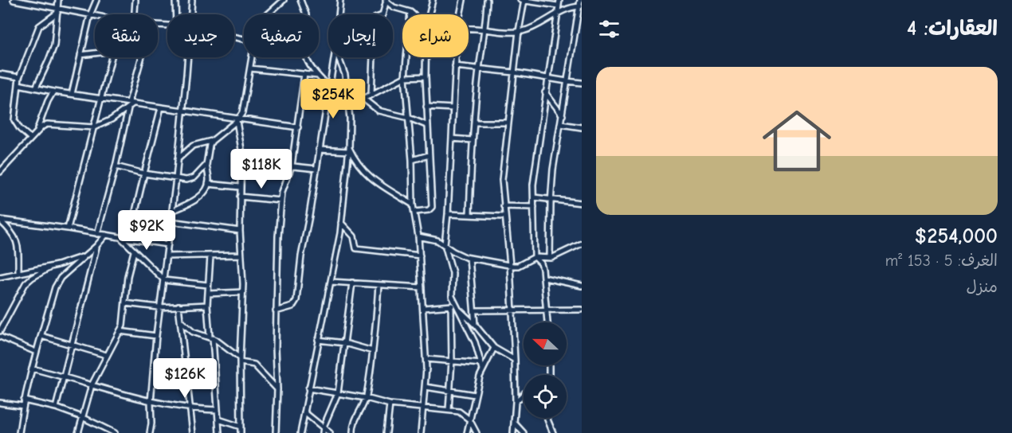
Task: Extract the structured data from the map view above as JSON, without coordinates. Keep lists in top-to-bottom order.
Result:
{
  "north": "left",
  "page": {
    "heading": "العقارات: 4",
    "chip": [
      "شراء",
      "إيجار",
      "تصفية",
      "جديد",
      "شقة"
    ],
    "list": [
      {
        "name": "$254,000",
        "note": "الغرف: 5 · 153 m² · منزل"
      }
    ],
    "price": [
      "$254K",
      "$118K",
      "$92K",
      "$126K"
    ]
  }
}
